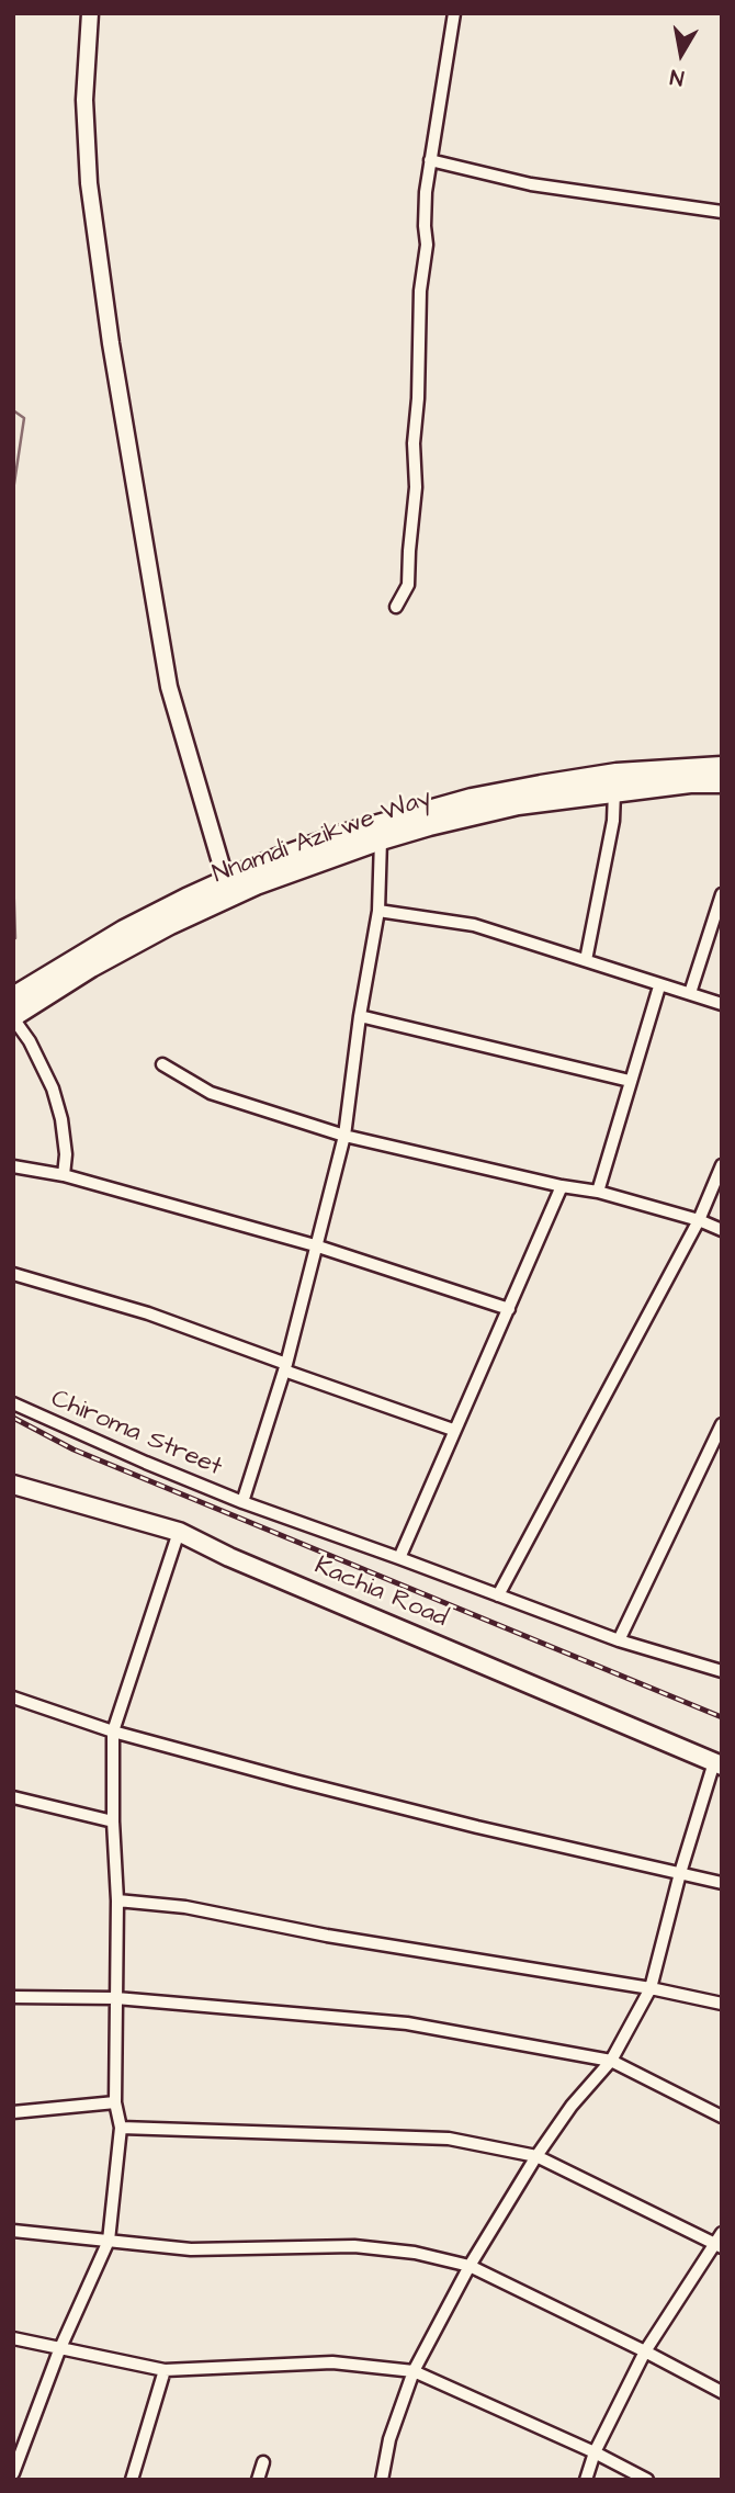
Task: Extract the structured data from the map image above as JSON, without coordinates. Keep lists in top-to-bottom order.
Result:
{
  "streets": {
    "highway": ["Nnamdi Azikwe Way"],
    "main road": ["Kachia Road"],
    "street": ["Chiroma Street"]
  },
  "north": "bottom"
}
